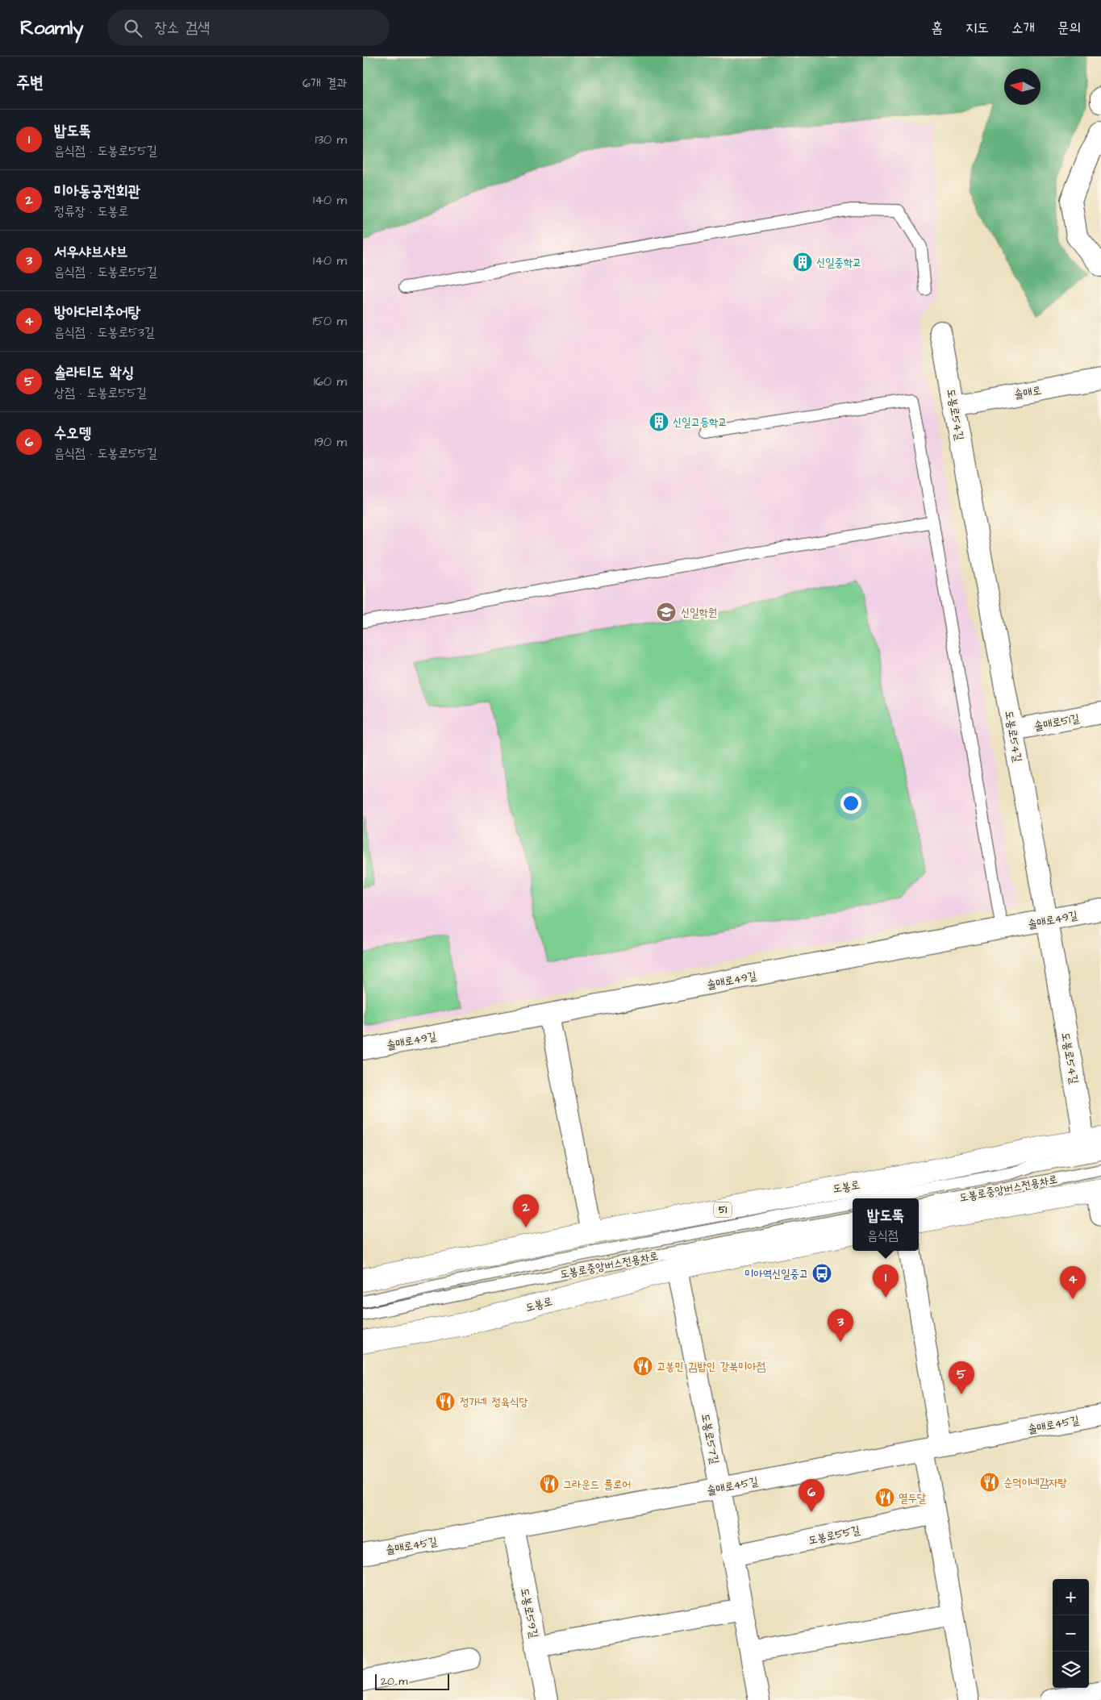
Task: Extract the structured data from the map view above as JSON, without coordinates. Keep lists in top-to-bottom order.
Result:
{
  "streets": {
    "main road": ["도봉로", "51"],
    "street": [
      "솔매로",
      "도봉로54길",
      "솔매로51길",
      "솔매로49길",
      "솔매로45길",
      "도봉로57길",
      "도봉로55길",
      "도봉로59길"
    ],
    "lane": ["도봉로중앙버스전용차로"]
  },
  "crossings": [
    ["솔매로", "도봉로54길"],
    ["도봉로54길", "솔매로51길"],
    ["도봉로54길", "솔매로49길"],
    ["도봉로54길", "도봉로"],
    ["도봉로", "도봉로57길"],
    ["솔매로45길", "도봉로57길"],
    ["솔매로45길", "도봉로59길"],
    ["도봉로57길", "도봉로55길"]
  ],
  "places": {
    "building": ["신일중학교", "신일고등학교"],
    "school or university": ["신일학원"],
    "bus stop": ["미아역신일중고"],
    "restaurant": [
      "고봉민 김밥인 강북미아점",
      "정가네 정육식당",
      "순덕이네감자탕",
      "그라운드 플로어",
      "열두달"
    ]
  },
  "scale_bar": "20 m",
  "north": "left",
  "page": {
    "header": "Roamly",
    "search": "장소 검색",
    "nav": [
      "홈",
      "지도",
      "소개",
      "문의"
    ],
    "heading": ["주변", "6개 결과"],
    "list": [
      {
        "mark": "1",
        "name": "밥도뚝",
        "note": "음식점 · 도봉로55길",
        "value": "130 m"
      },
      {
        "mark": "2",
        "name": "미아동궁전회관",
        "note": "정류장 · 도봉로",
        "value": "140 m"
      },
      {
        "mark": "3",
        "name": "서우샤브샤브",
        "note": "음식점 · 도봉로55길",
        "value": "140 m"
      },
      {
        "mark": "4",
        "name": "방아다리추어탕",
        "note": "음식점 · 도봉로53길",
        "value": "150 m"
      },
      {
        "mark": "5",
        "name": "솔라티도 왁싱",
        "note": "상점 · 도봉로55길",
        "value": "160 m"
      },
      {
        "mark": "6",
        "name": "수오뎅",
        "note": "음식점 · 도봉로55길",
        "value": "190 m"
      }
    ],
    "pins": [
      "2",
      "1",
      "4",
      "3",
      "5",
      "6"
    ],
    "popup": ["밥도뚝", "음식점"],
    "map_buttons": ["+", "−"],
    "scale": "20 m"
  }
}
